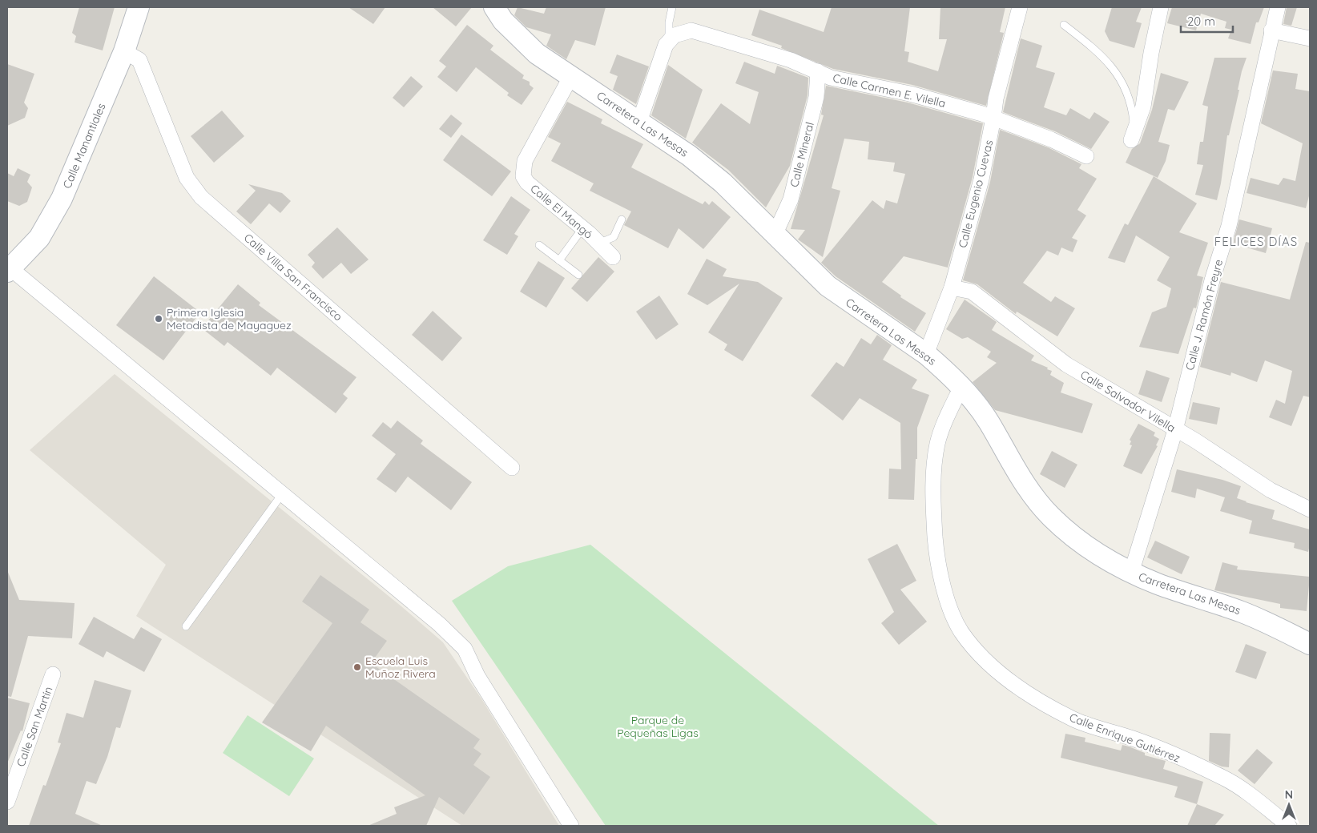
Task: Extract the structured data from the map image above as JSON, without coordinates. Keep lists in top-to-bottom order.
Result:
{
  "streets": {
    "street": [
      "Calle Carmen E. Vilella",
      "Carretera Las Mesas",
      "Calle Manantiales",
      "Calle Mineral",
      "Calle Eugenio Cuevas",
      "Calle El Mangó",
      "Calle Villa San Francisco",
      "Calle J. Ramón Freyre",
      "Calle Salvador Vilella",
      "Calle San Martín",
      "Calle Enrique Gutiérrez"
    ]
  },
  "crossings": [
    ["Calle Carmen E. Vilella", "Calle Mineral"],
    ["Calle Carmen E. Vilella", "Calle Eugenio Cuevas"],
    ["Carretera Las Mesas", "Calle Mineral"],
    ["Carretera Las Mesas", "Calle Eugenio Cuevas"],
    ["Carretera Las Mesas", "Calle El Mangó"],
    ["Carretera Las Mesas", "Calle J. Ramón Freyre"],
    ["Carretera Las Mesas", "Calle Enrique Gutiérrez"],
    ["Calle Manantiales", "Calle Villa San Francisco"],
    ["Calle Eugenio Cuevas", "Calle Salvador Vilella"],
    ["Calle J. Ramón Freyre", "Calle Salvador Vilella"]
  ],
  "districts": ["FELICES DÍAS"],
  "parks": ["Parque de Pequeñas Ligas"],
  "places": ["Primera Iglesia Metodista de Mayaguez", "Escuela Luis Muñoz Rivera"],
  "scale_bar": "20 m",
  "north": "top"
}
